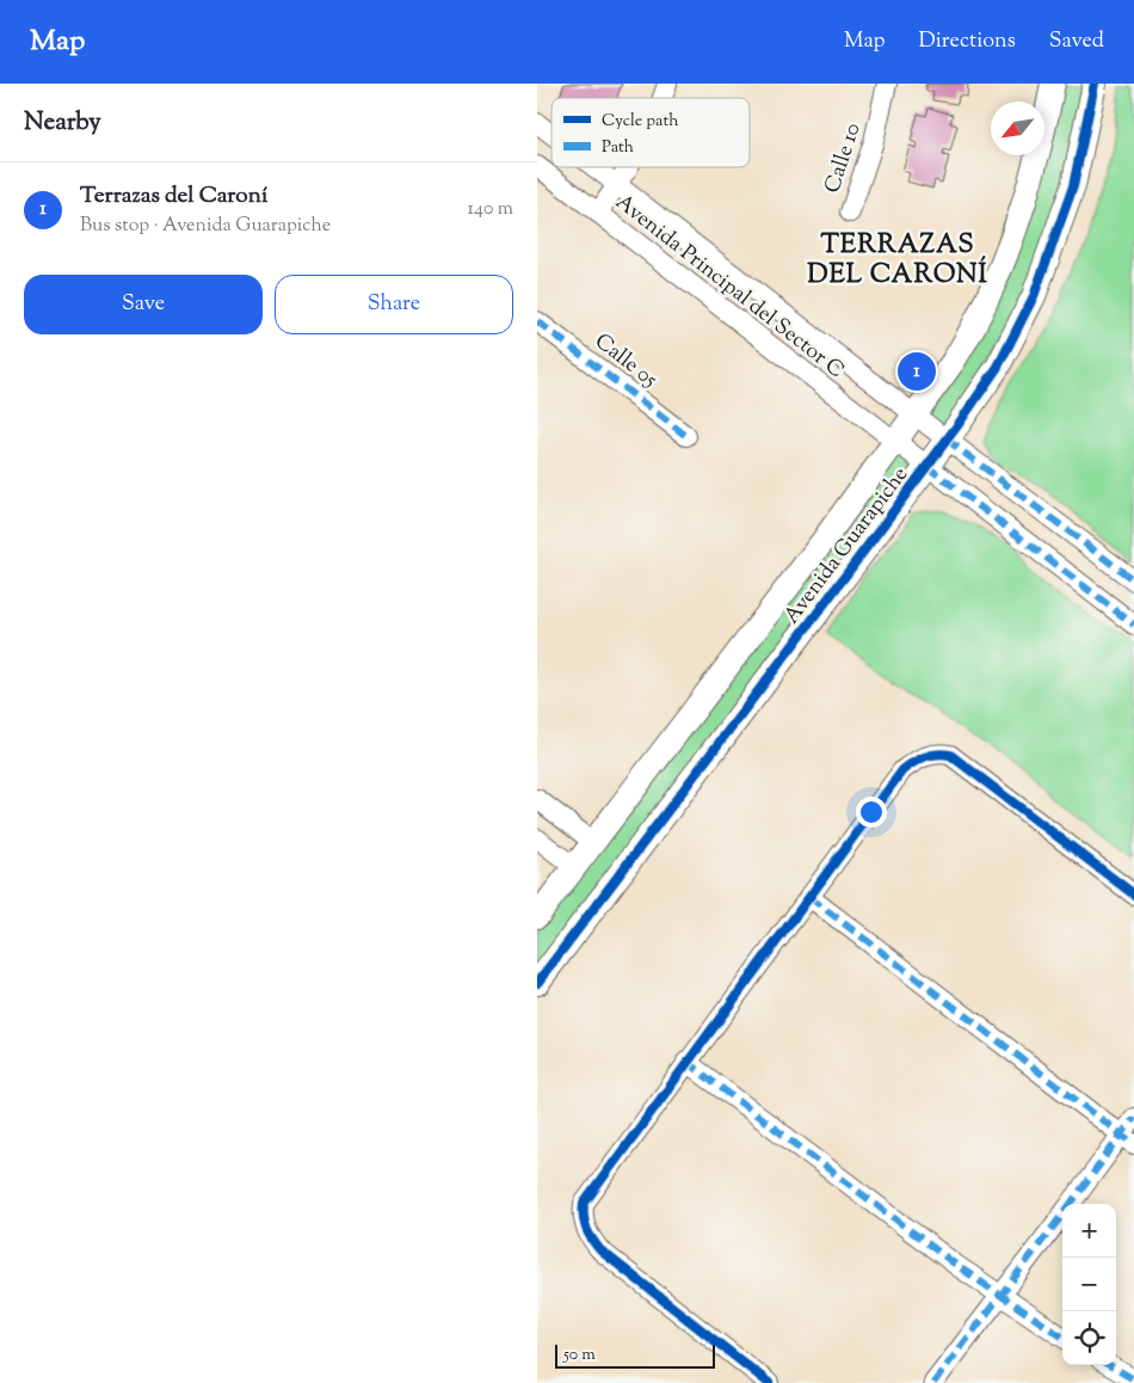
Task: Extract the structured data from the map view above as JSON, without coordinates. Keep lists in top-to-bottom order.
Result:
{
  "streets": {
    "street": [
      "Calle 10",
      "Avenida Principal del Sector C",
      "Calle 05",
      "Avenida Guarapiche"
    ]
  },
  "crossings": [
    ["Avenida Principal del Sector C", "Avenida Guarapiche"]
  ],
  "districts": ["TERRAZAS DEL CARONÍ"],
  "legend": ["Cycle path", "Path"],
  "scale_bar": "50 m",
  "north": "bottom left",
  "page": {
    "header": "Map",
    "nav": ["Map", "Directions", "Saved"],
    "heading": "Nearby",
    "list": [
      {
        "mark": "1",
        "name": "Terrazas del Caroní",
        "note": "Bus stop · Avenida Guarapiche",
        "value": "140 m"
      }
    ],
    "buttons": ["Save", "Share"],
    "pins": "1",
    "map_buttons": ["+", "−"],
    "scale": "50 m"
  }
}
